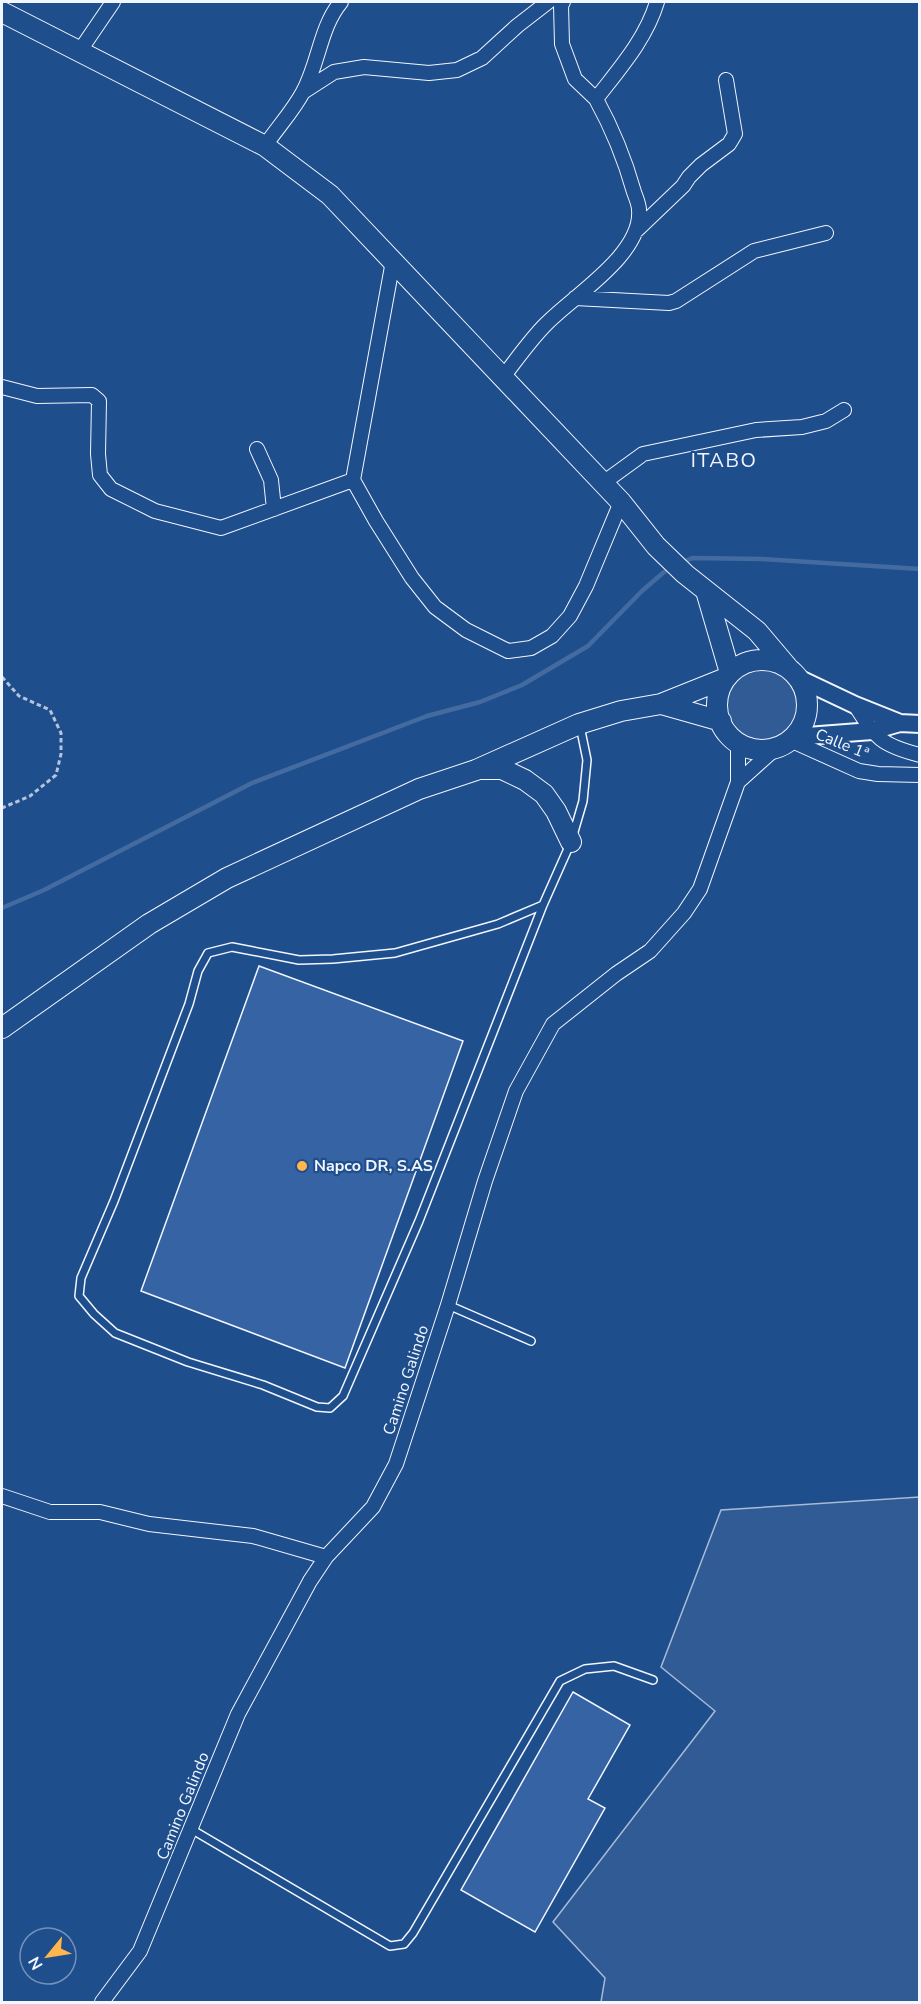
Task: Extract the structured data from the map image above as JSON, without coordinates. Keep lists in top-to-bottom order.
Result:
{
  "streets": {
    "street": ["Calle 1ª", "Camino Galindo"]
  },
  "crossings": [
    ["Calle 1ª", "Camino Galindo"]
  ],
  "districts": ["ITABO"],
  "places": ["Napco DR, S.AS"],
  "north": "bottom left"
}
